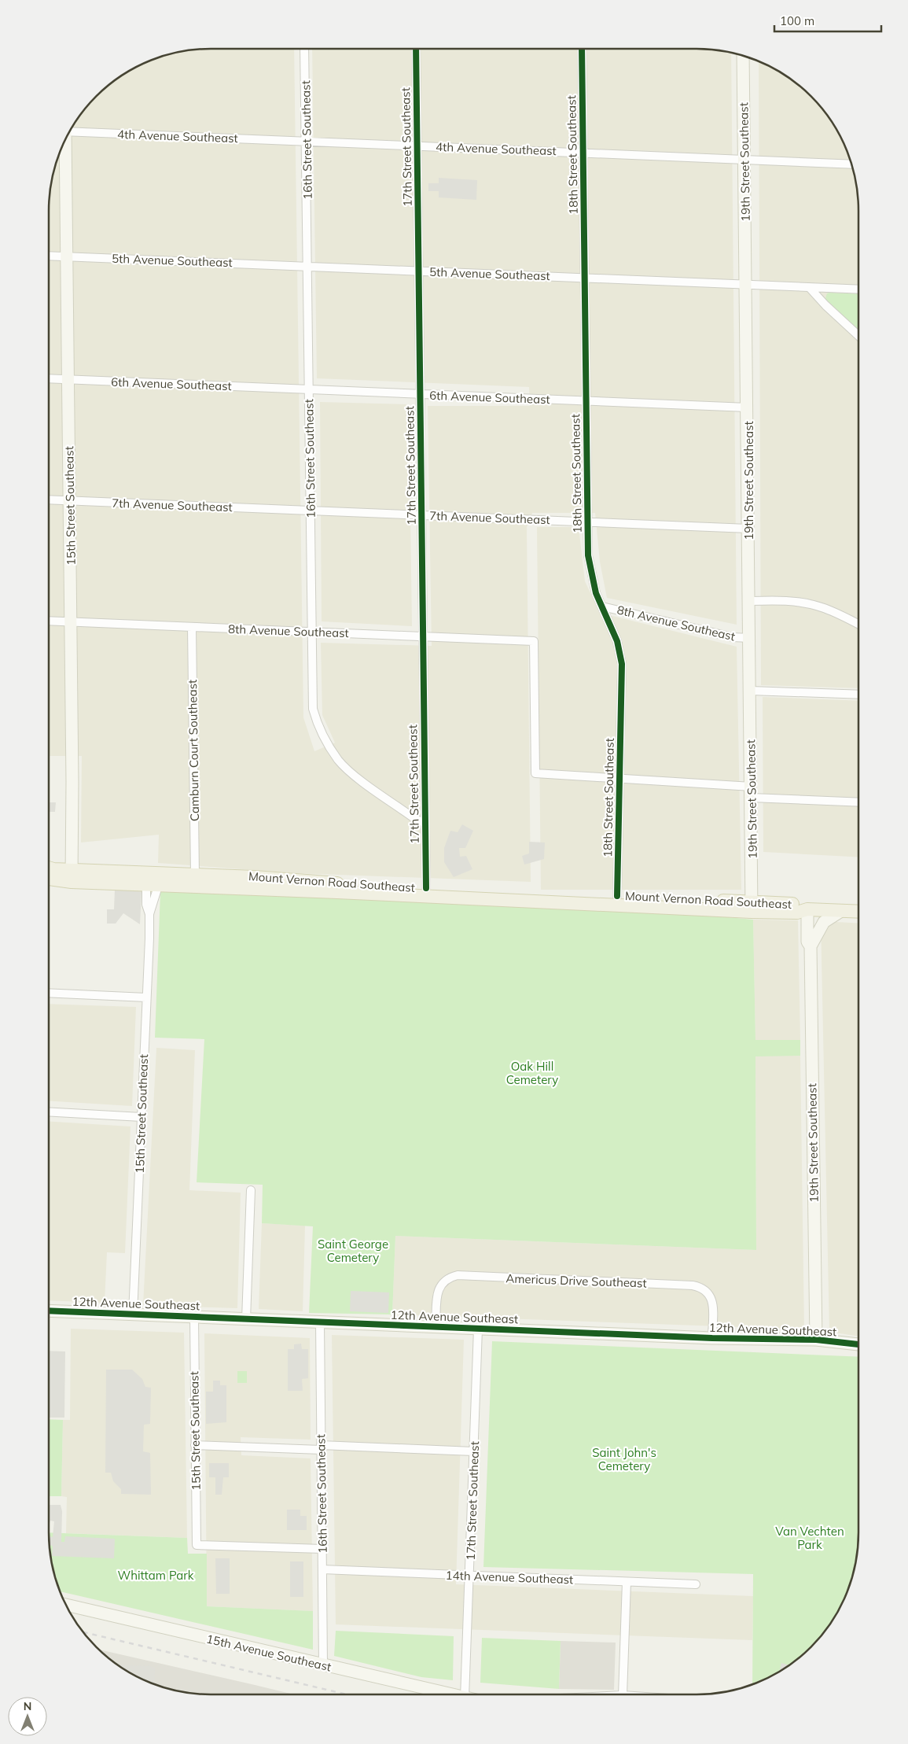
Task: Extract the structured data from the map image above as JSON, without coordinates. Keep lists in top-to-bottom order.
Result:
{
  "streets": {
    "main road": [
      "19th Street Southeast",
      "15th Street Southeast",
      "Mount Vernon Road Southeast",
      "12th Avenue Southeast",
      "15th Avenue Southeast"
    ],
    "street": [
      "4th Avenue Southeast",
      "16th Street Southeast",
      "17th Street Southeast",
      "18th Street Southeast",
      "5th Avenue Southeast",
      "6th Avenue Southeast",
      "7th Avenue Southeast",
      "8th Avenue Southeast",
      "Camburn Court Southeast",
      "Americus Drive Southeast",
      "14th Avenue Southeast"
    ]
  },
  "crossings": [
    ["4th Avenue Southeast", "16th Street Southeast"],
    ["4th Avenue Southeast", "17th Street Southeast"],
    ["4th Avenue Southeast", "18th Street Southeast"],
    ["4th Avenue Southeast", "19th Street Southeast"],
    ["16th Street Southeast", "17th Street Southeast"],
    ["16th Street Southeast", "5th Avenue Southeast"],
    ["16th Street Southeast", "6th Avenue Southeast"],
    ["16th Street Southeast", "7th Avenue Southeast"],
    ["16th Street Southeast", "15th Street Southeast"],
    ["16th Street Southeast", "8th Avenue Southeast"],
    ["16th Street Southeast", "12th Avenue Southeast"],
    ["16th Street Southeast", "14th Avenue Southeast"],
    ["16th Street Southeast", "15th Avenue Southeast"],
    ["17th Street Southeast", "5th Avenue Southeast"],
    ["17th Street Southeast", "6th Avenue Southeast"],
    ["17th Street Southeast", "7th Avenue Southeast"],
    ["17th Street Southeast", "8th Avenue Southeast"],
    ["17th Street Southeast", "Mount Vernon Road Southeast"],
    ["17th Street Southeast", "12th Avenue Southeast"],
    ["17th Street Southeast", "14th Avenue Southeast"],
    ["18th Street Southeast", "5th Avenue Southeast"],
    ["18th Street Southeast", "6th Avenue Southeast"],
    ["18th Street Southeast", "7th Avenue Southeast"],
    ["18th Street Southeast", "8th Avenue Southeast"],
    ["18th Street Southeast", "Mount Vernon Road Southeast"],
    ["19th Street Southeast", "5th Avenue Southeast"],
    ["19th Street Southeast", "6th Avenue Southeast"],
    ["19th Street Southeast", "7th Avenue Southeast"],
    ["19th Street Southeast", "8th Avenue Southeast"],
    ["19th Street Southeast", "Mount Vernon Road Southeast"],
    ["19th Street Southeast", "12th Avenue Southeast"],
    ["5th Avenue Southeast", "15th Street Southeast"],
    ["6th Avenue Southeast", "15th Street Southeast"],
    ["7th Avenue Southeast", "15th Street Southeast"],
    ["15th Street Southeast", "8th Avenue Southeast"],
    ["15th Street Southeast", "Mount Vernon Road Southeast"],
    ["15th Street Southeast", "12th Avenue Southeast"],
    ["8th Avenue Southeast", "Camburn Court Southeast"],
    ["Camburn Court Southeast", "Mount Vernon Road Southeast"],
    ["Americus Drive Southeast", "12th Avenue Southeast"]
  ],
  "parks": [
    "Oak Hill Cemetery",
    "Saint George Cemetery",
    "Saint John's Cemetery",
    "Van Vechten Park",
    "Whittam Park"
  ],
  "scale_bar": "100 m",
  "north": "top"
}
